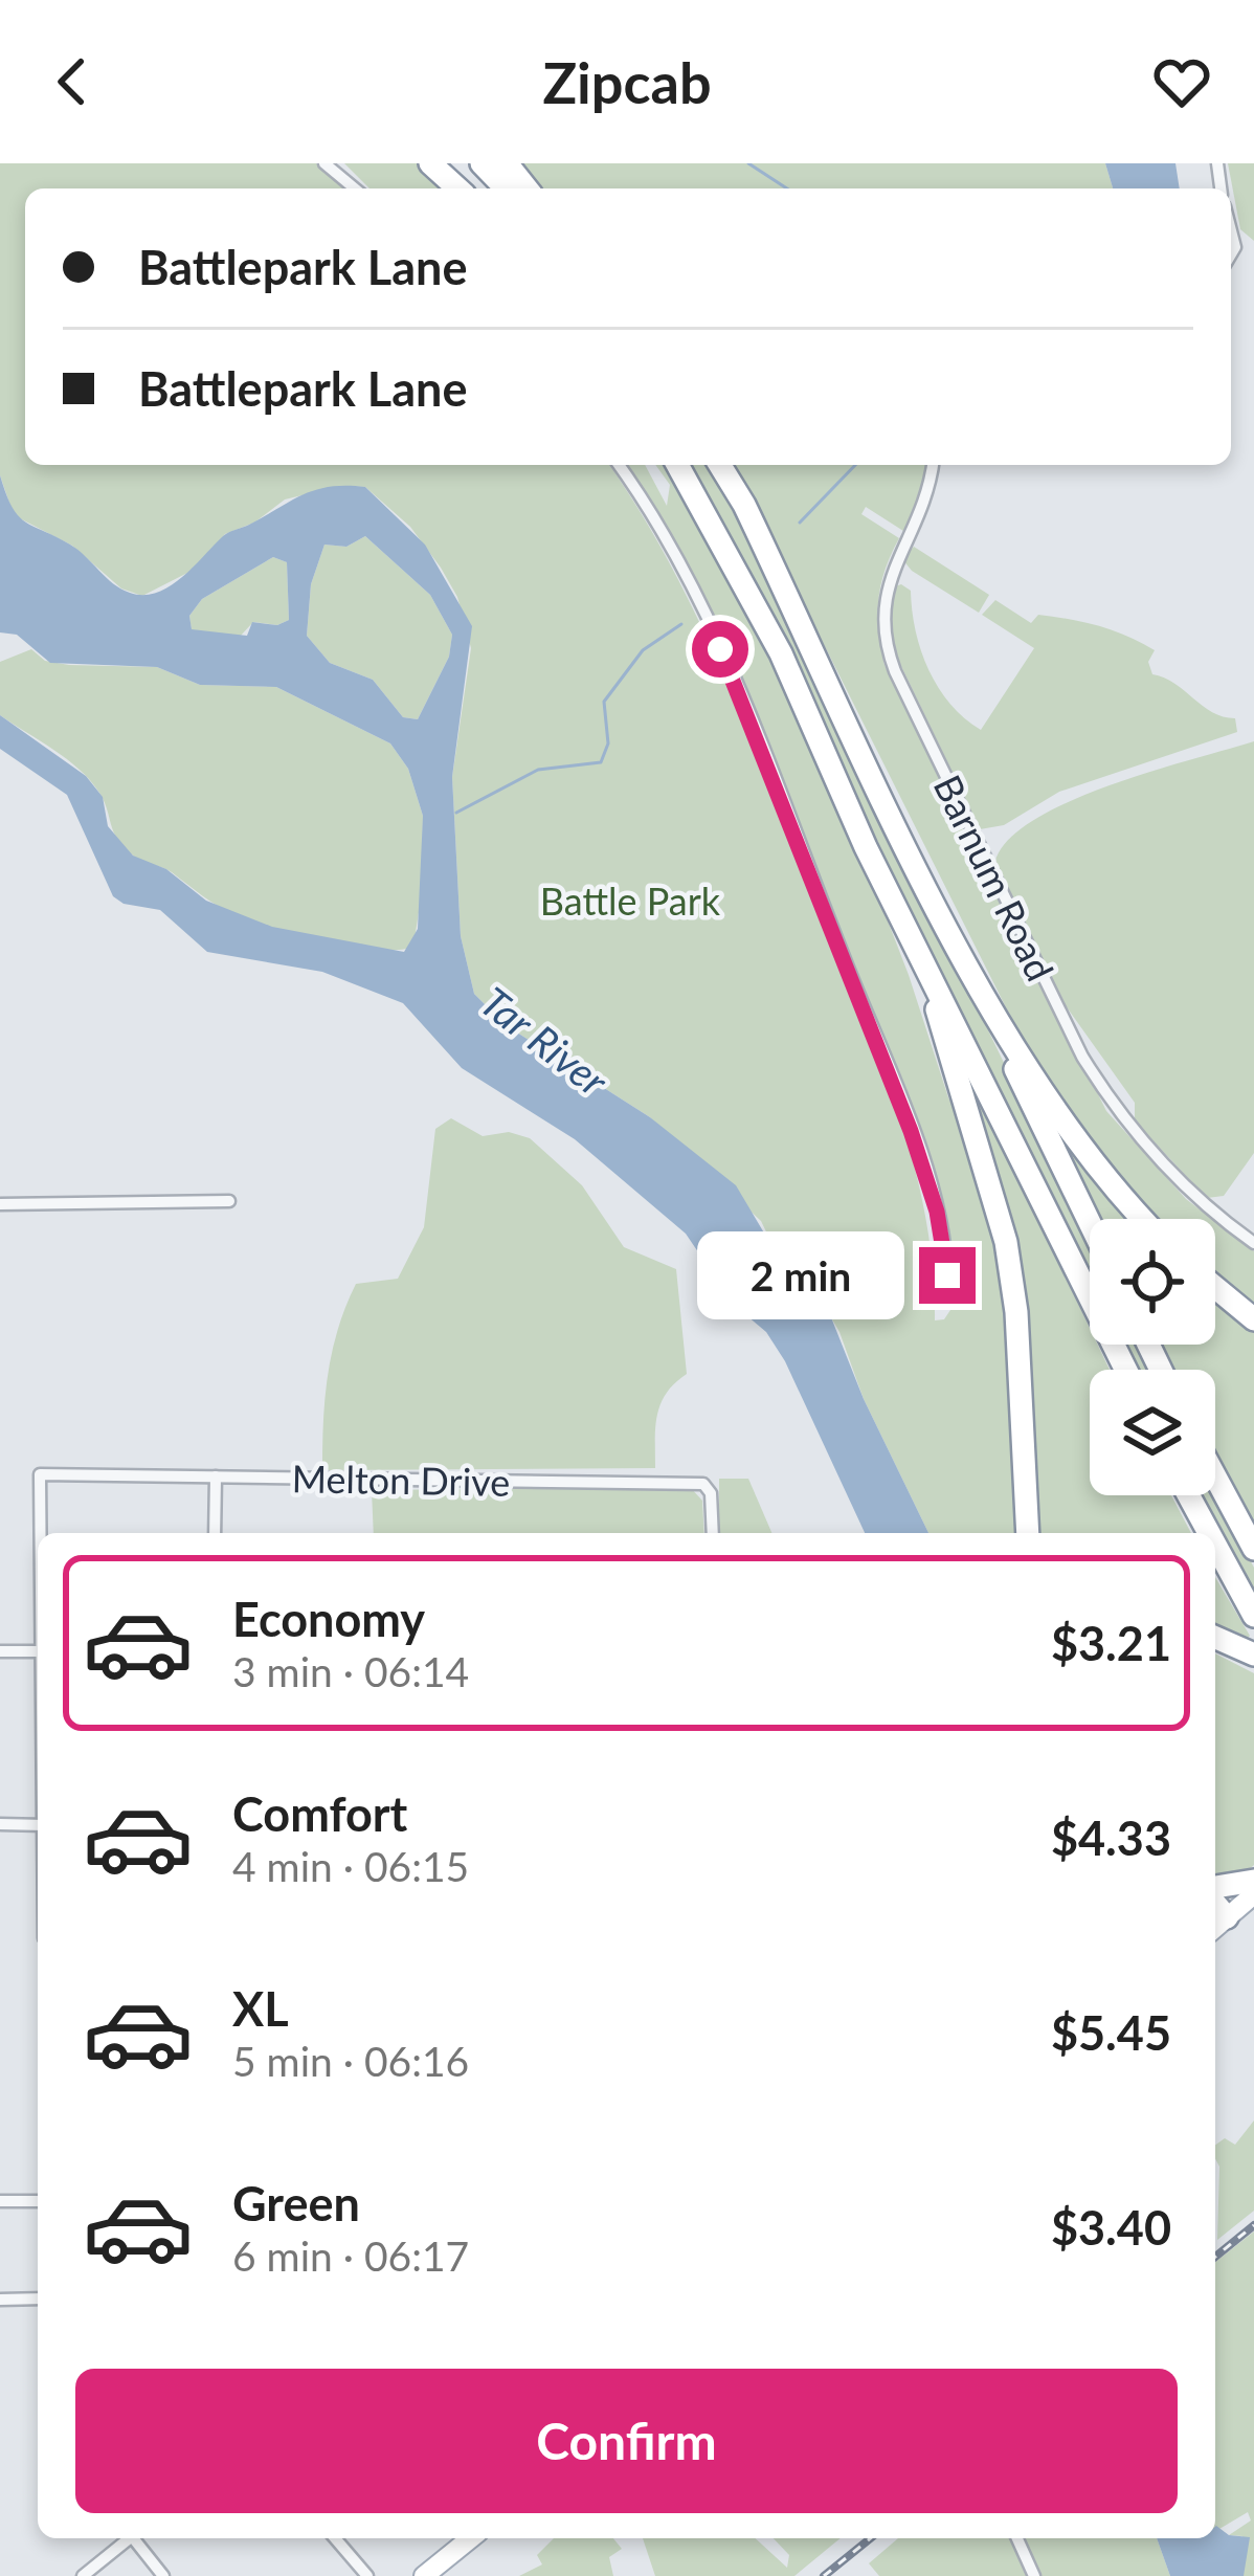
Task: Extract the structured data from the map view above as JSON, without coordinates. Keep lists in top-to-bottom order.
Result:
{
  "streets": {
    "street": ["Barnum Road", "Melton Drive"]
  },
  "water": ["Tar River"],
  "parks": ["Battle Park"],
  "page": {
    "header": "Zipcab",
    "banner": ["Battlepark Lane", "Battlepark Lane"],
    "bubble": "2 min",
    "list": [
      {
        "name": "Economy",
        "note": "3 min · 06:14",
        "value": "$3.21"
      },
      {
        "name": "Comfort",
        "note": "4 min · 06:15",
        "value": "$4.33"
      },
      {
        "name": "XL",
        "note": "5 min · 06:16",
        "value": "$5.45"
      },
      {
        "name": "Green",
        "note": "6 min · 06:17",
        "value": "$3.40"
      }
    ],
    "buttons": "Confirm"
  }
}
